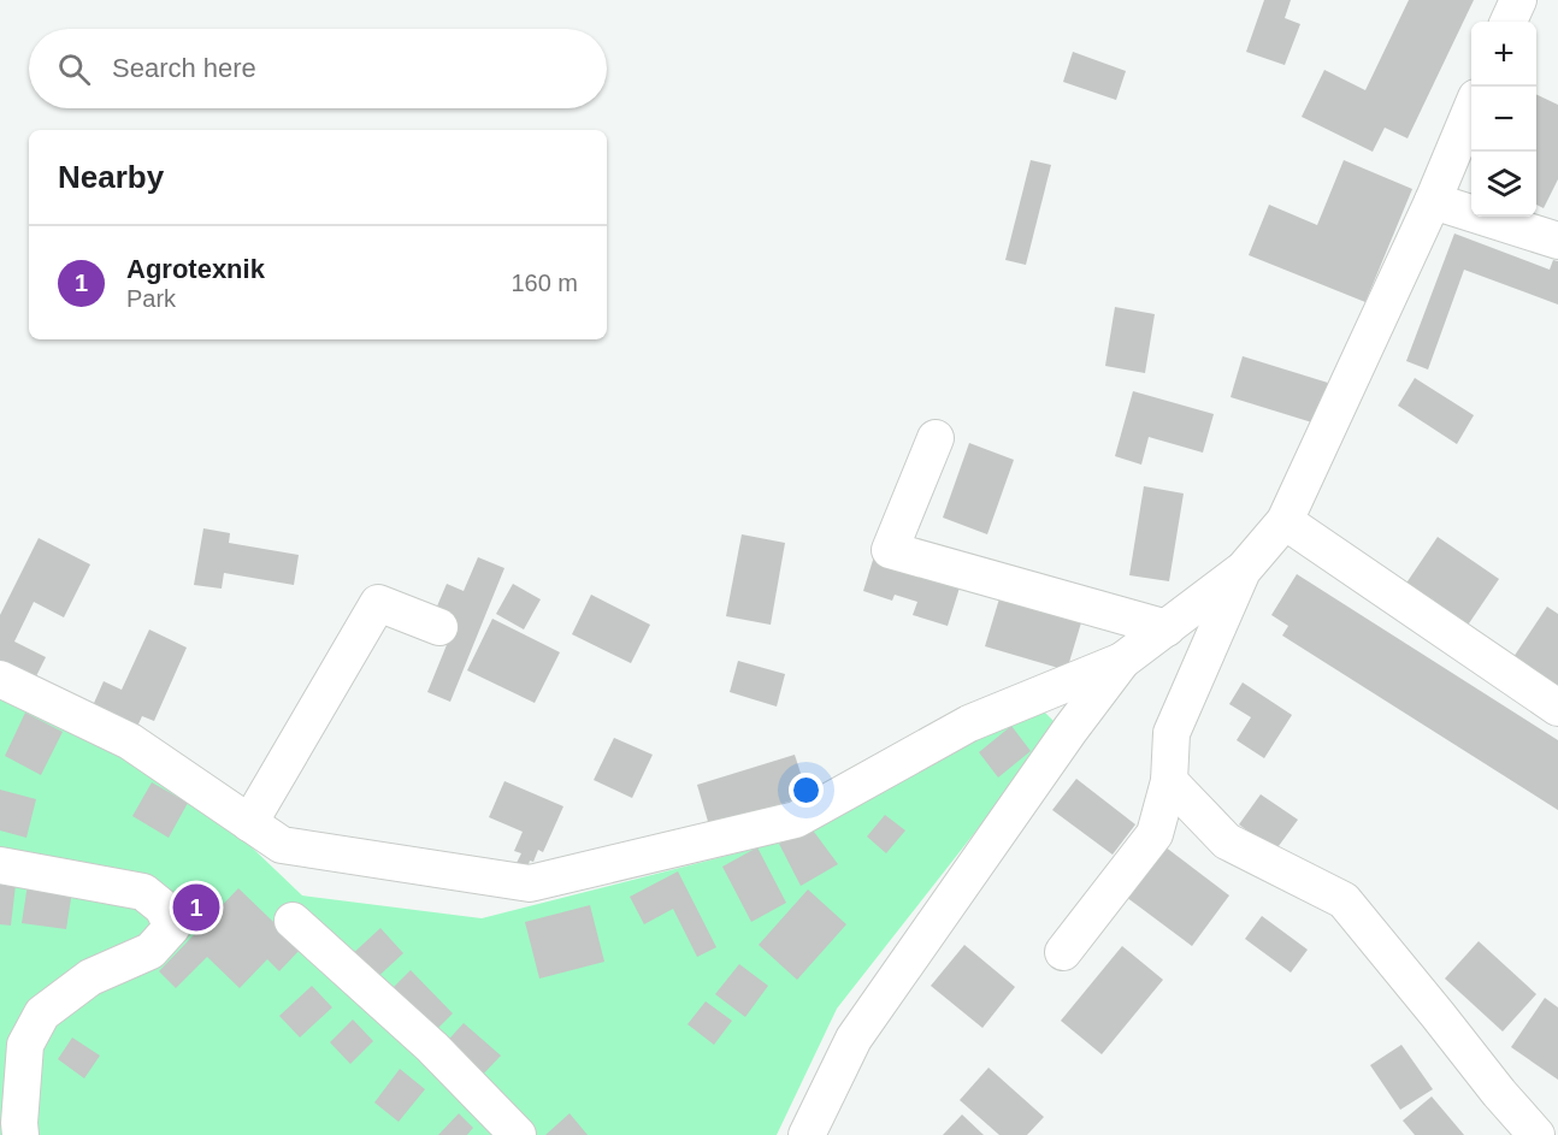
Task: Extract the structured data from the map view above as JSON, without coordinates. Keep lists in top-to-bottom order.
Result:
{
  "page": {
    "map_buttons": ["+", "−"],
    "search": "Search here",
    "heading": "Nearby",
    "list": [
      {
        "mark": "1",
        "name": "Agrotexnik",
        "note": "Park",
        "value": "160 m"
      }
    ],
    "pins": "1"
  }
}
